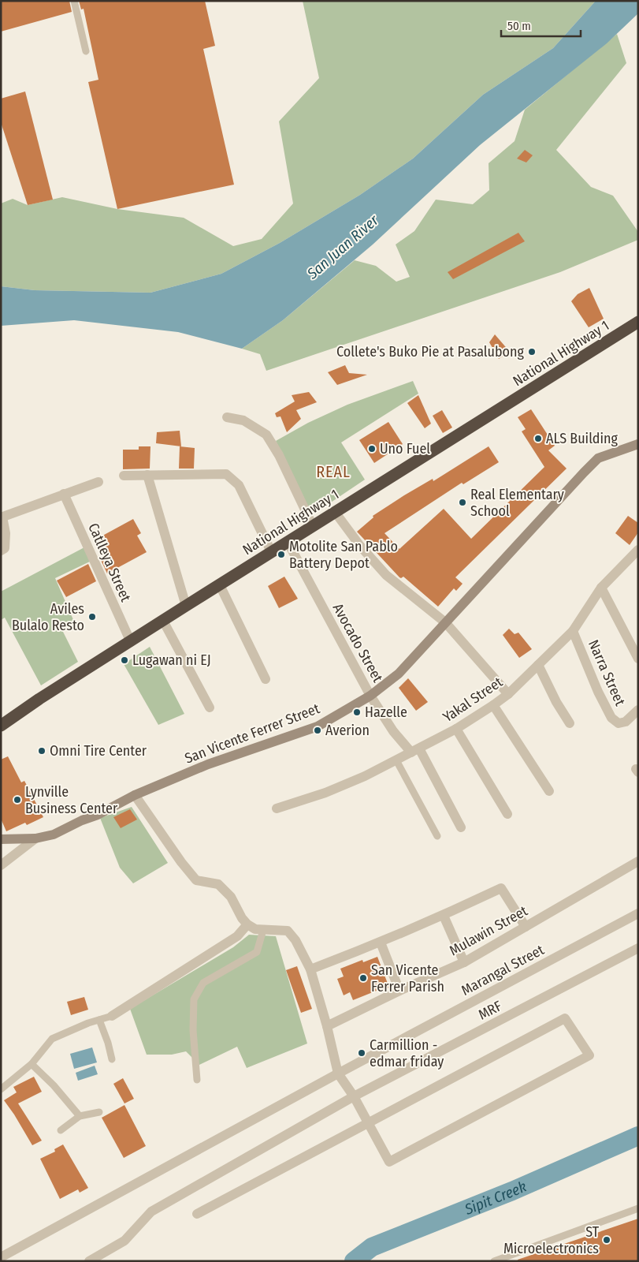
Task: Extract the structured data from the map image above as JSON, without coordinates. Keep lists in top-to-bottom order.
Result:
{
  "streets": {
    "highway": ["National Highway 1"],
    "street": [
      "Catlleya Street",
      "Avocado Street",
      "Narra Street",
      "Yakal Street",
      "San Vicente Ferrer Street",
      "Mulawin Street",
      "Marangal Street",
      "MRF"
    ]
  },
  "crossings": [
    ["National Highway 1", "Catlleya Street"],
    ["National Highway 1", "Avocado Street"],
    ["Avocado Street", "Yakal Street"],
    ["Avocado Street", "San Vicente Ferrer Street"],
    ["Narra Street", "Yakal Street"]
  ],
  "districts": ["REAL"],
  "water": ["San Juan River", "Sipit Creek"],
  "places": [
    "Collete's Buko Pie at Pasalubong",
    "ALS Building",
    "Uno Fuel",
    "Real Elementary School",
    "Motolite San Pablo Battery Depot",
    "Aviles Bulalo Resto",
    "Lugawan ni EJ",
    "Hazelle",
    "Averion",
    "Omni Tire Center",
    "Lynville Business Center",
    "San Vicente Ferrer Parish",
    "Carmillion - edmar friday",
    "ST Microelectronics"
  ],
  "scale_bar": "50 m"
}
